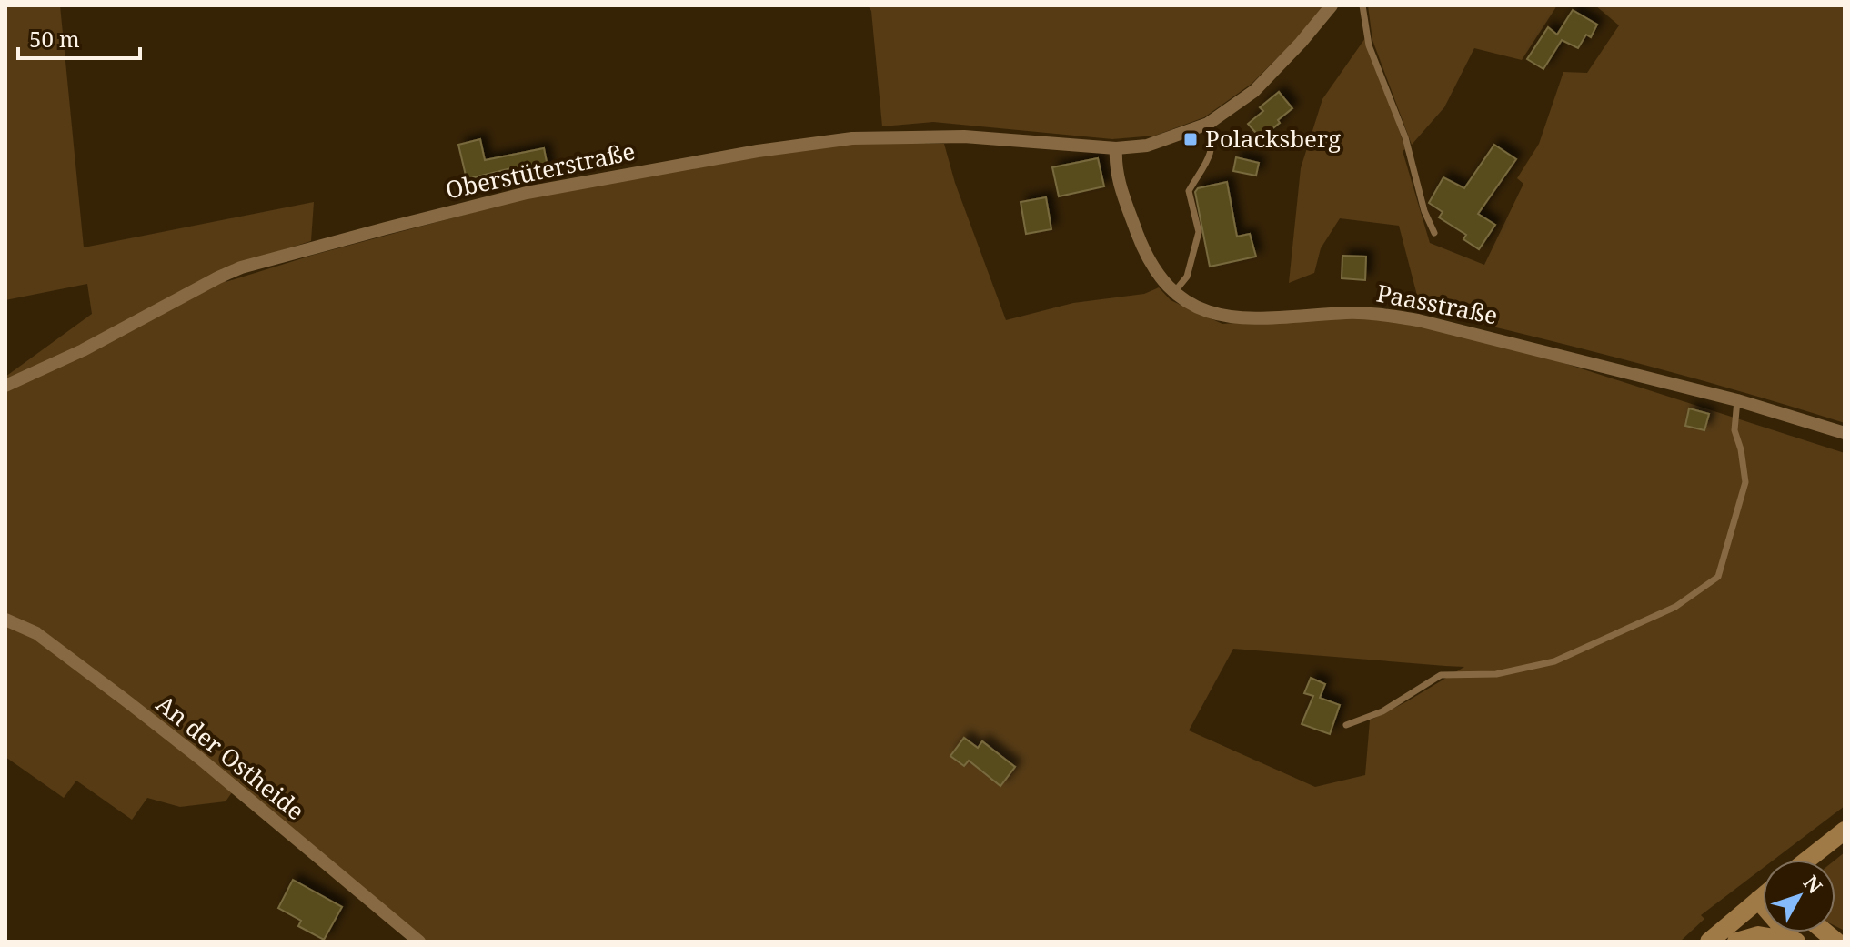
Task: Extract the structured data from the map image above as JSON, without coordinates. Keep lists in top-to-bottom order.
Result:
{
  "streets": {
    "street": ["Oberstüterstraße", "Paasstraße", "An der Ostheide"]
  },
  "crossings": [
    ["Oberstüterstraße", "Paasstraße"]
  ],
  "places": {
    "transit": ["Polacksberg"]
  },
  "scale_bar": "50 m",
  "north": "top right"
}
